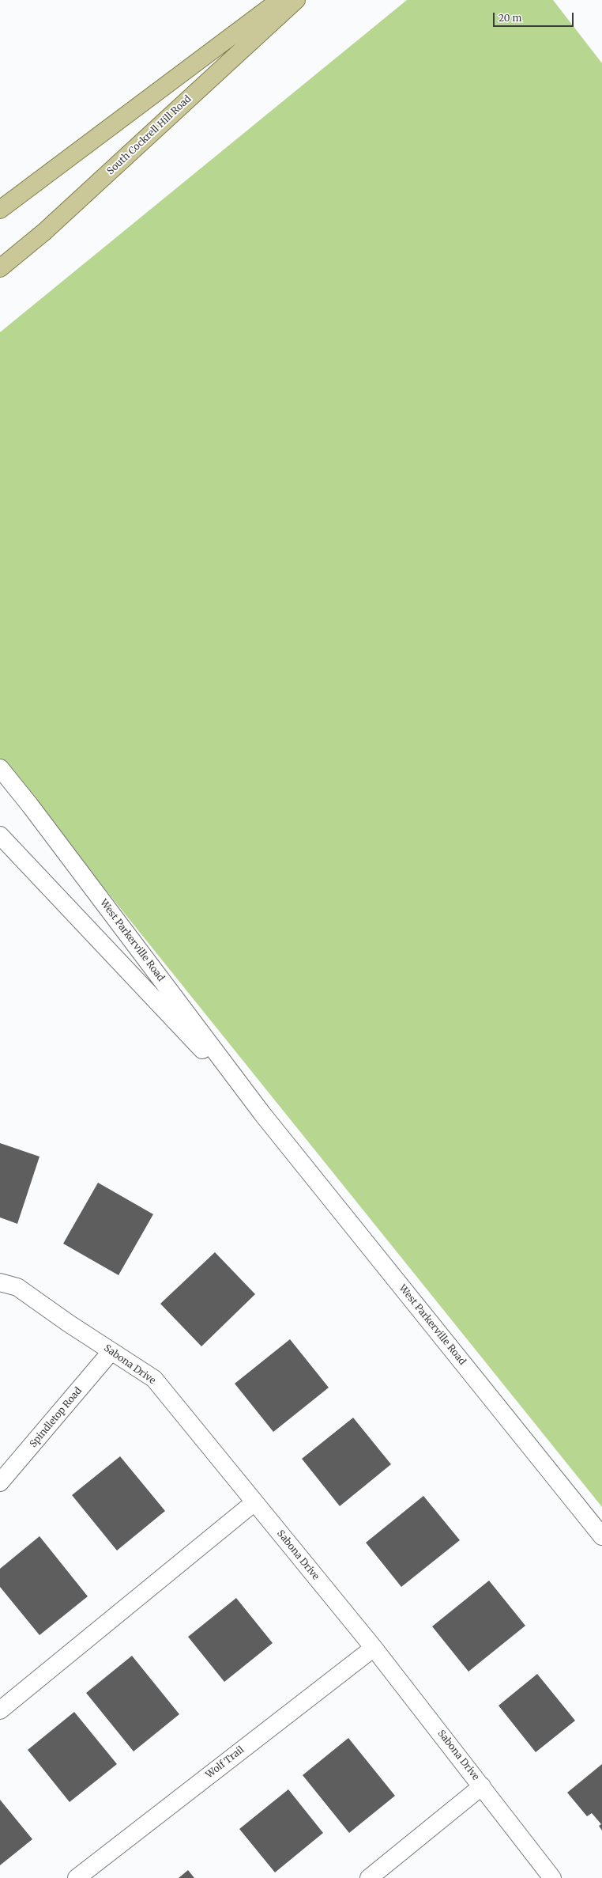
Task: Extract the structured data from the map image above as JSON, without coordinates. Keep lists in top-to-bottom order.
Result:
{
  "streets": {
    "main road": ["South Cockrell Hill Road"],
    "street": [
      "West Parkerville Road",
      "Sabona Drive",
      "Spindletop Road",
      "Wolf Trail"
    ]
  },
  "crossings": [
    ["Sabona Drive", "Spindletop Road"],
    ["Sabona Drive", "Wolf Trail"]
  ],
  "scale_bar": "20 m"
}
